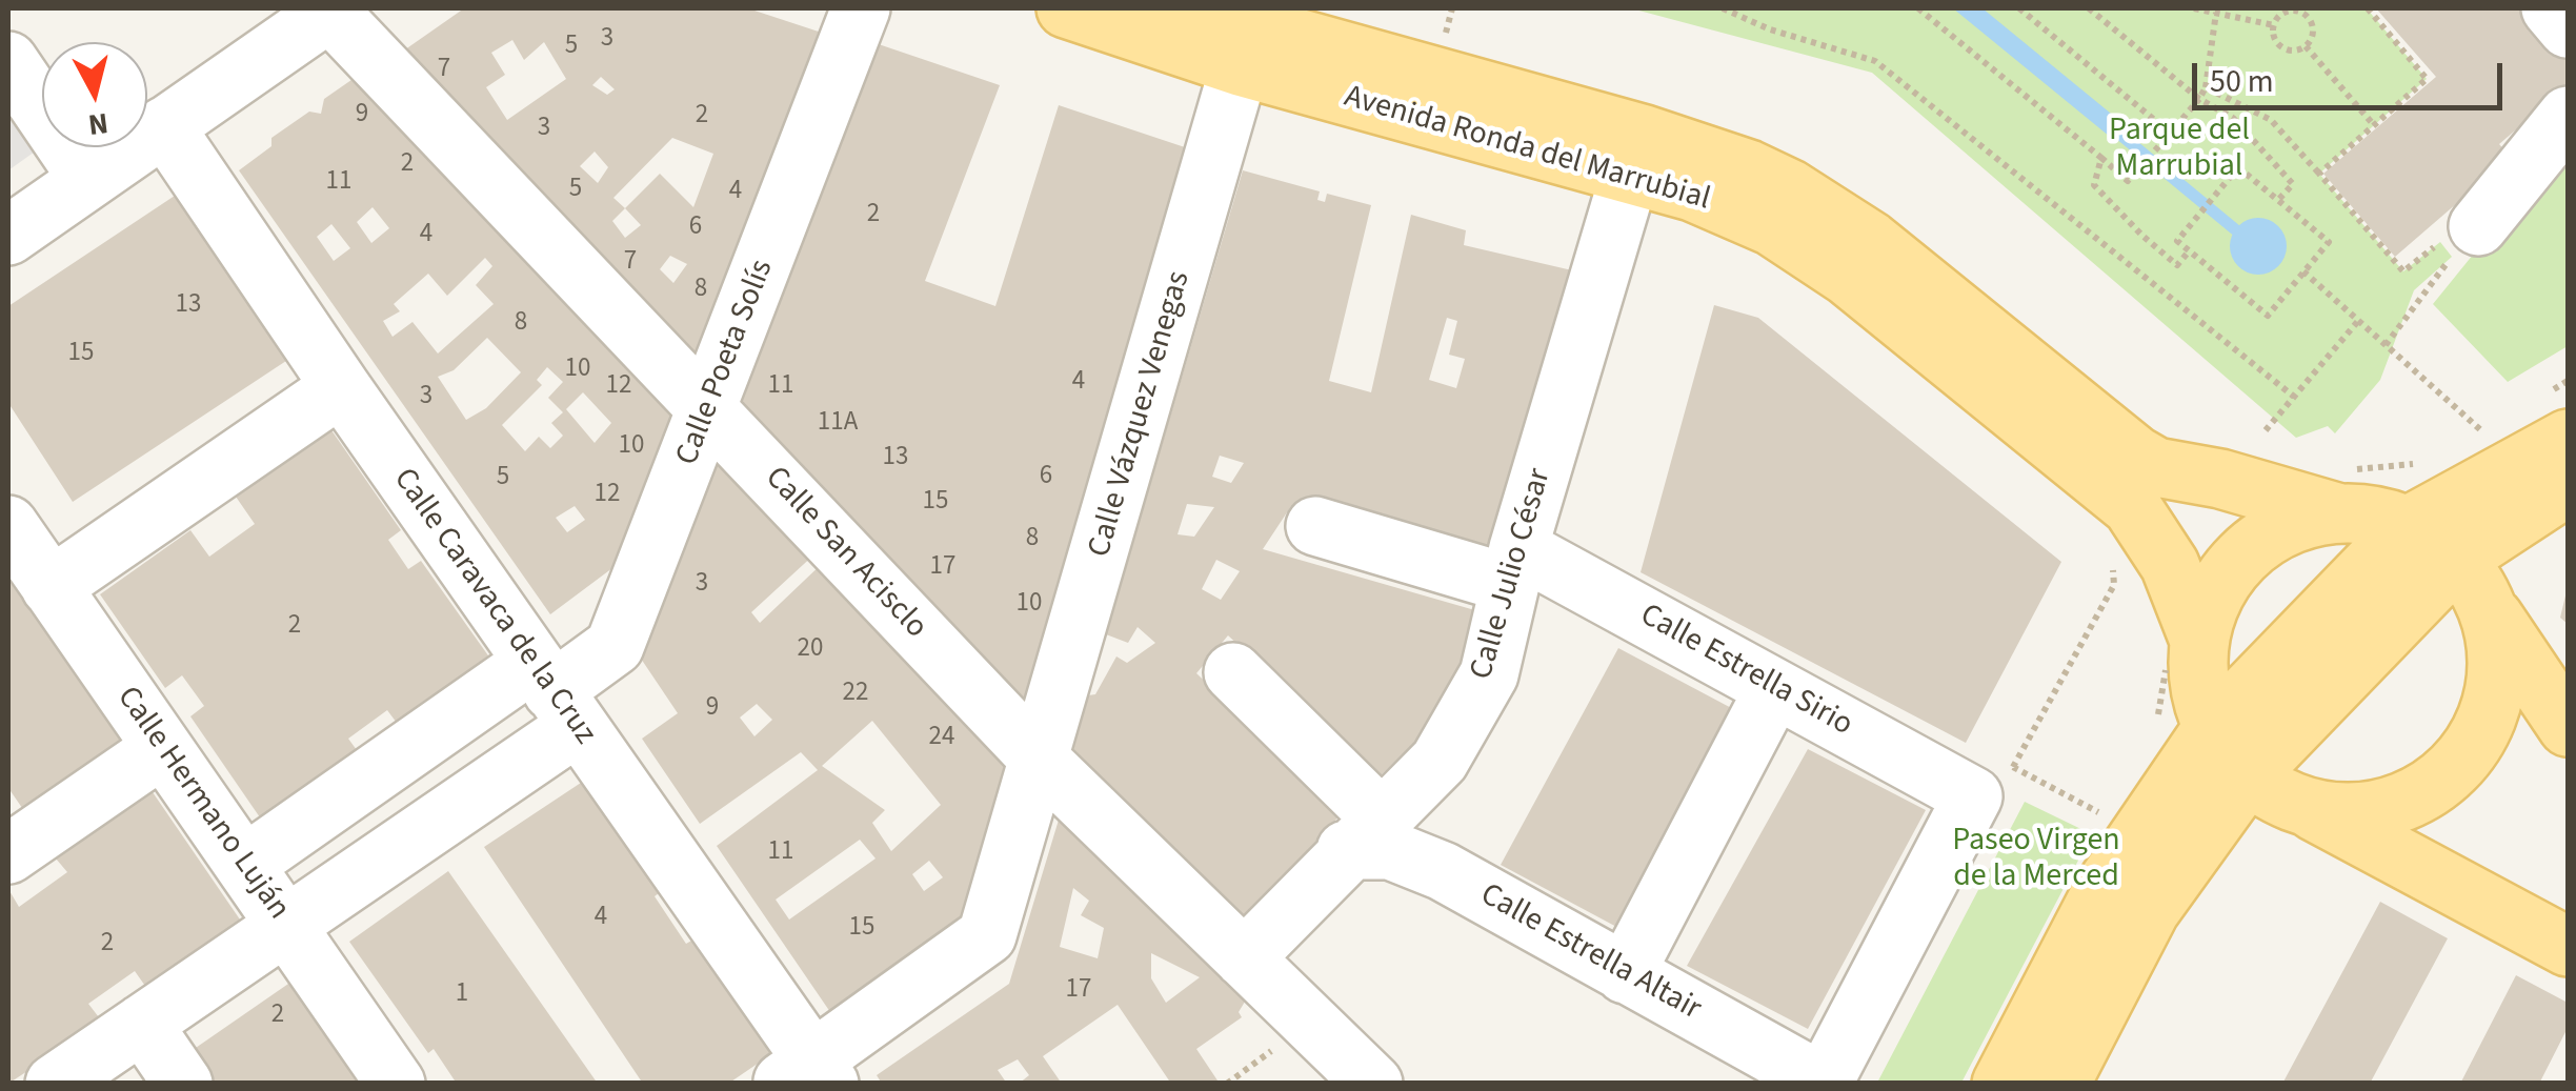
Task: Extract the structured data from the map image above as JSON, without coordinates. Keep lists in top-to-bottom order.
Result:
{
  "streets": {
    "main road": ["Avenida Ronda del Marrubial"],
    "street": [
      "Calle Poeta Solís",
      "Calle Vázquez Venegas",
      "Calle San Acisclo",
      "Calle Julio César",
      "Calle Caravaca de la Cruz",
      "Calle Estrella Sirio",
      "Calle Hermano Luján",
      "Calle Estrella Altair"
    ]
  },
  "crossings": [
    ["Avenida Ronda del Marrubial", "Calle Vázquez Venegas"],
    ["Avenida Ronda del Marrubial", "Calle Julio César"],
    ["Calle Poeta Solís", "Calle San Acisclo"],
    ["Calle Poeta Solís", "Calle Caravaca de la Cruz"],
    ["Calle Vázquez Venegas", "Calle San Acisclo"],
    ["Calle Vázquez Venegas", "Calle Caravaca de la Cruz"],
    ["Calle San Acisclo", "Calle Julio César"],
    ["Calle Julio César", "Calle Estrella Sirio"],
    ["Calle Julio César", "Calle Estrella Altair"]
  ],
  "parks": ["Parque del Marrubial", "Paseo Virgen de la Merced"],
  "house_numbers": [
    "3",
    "5",
    "7",
    "9",
    "2",
    "3",
    "2",
    "11",
    "5",
    "4",
    "2",
    "6",
    "4",
    "7",
    "8",
    "13",
    "8",
    "15",
    "10",
    "4",
    "12",
    "11",
    "3",
    "11A",
    "10",
    "13",
    "6",
    "5",
    "12",
    "15",
    "8",
    "17",
    "3",
    "10",
    "2",
    "20",
    "22",
    "9",
    "24",
    "11",
    "4",
    "15",
    "2",
    "17",
    "1",
    "2"
  ],
  "scale_bar": "50 m",
  "north": "bottom"
}
